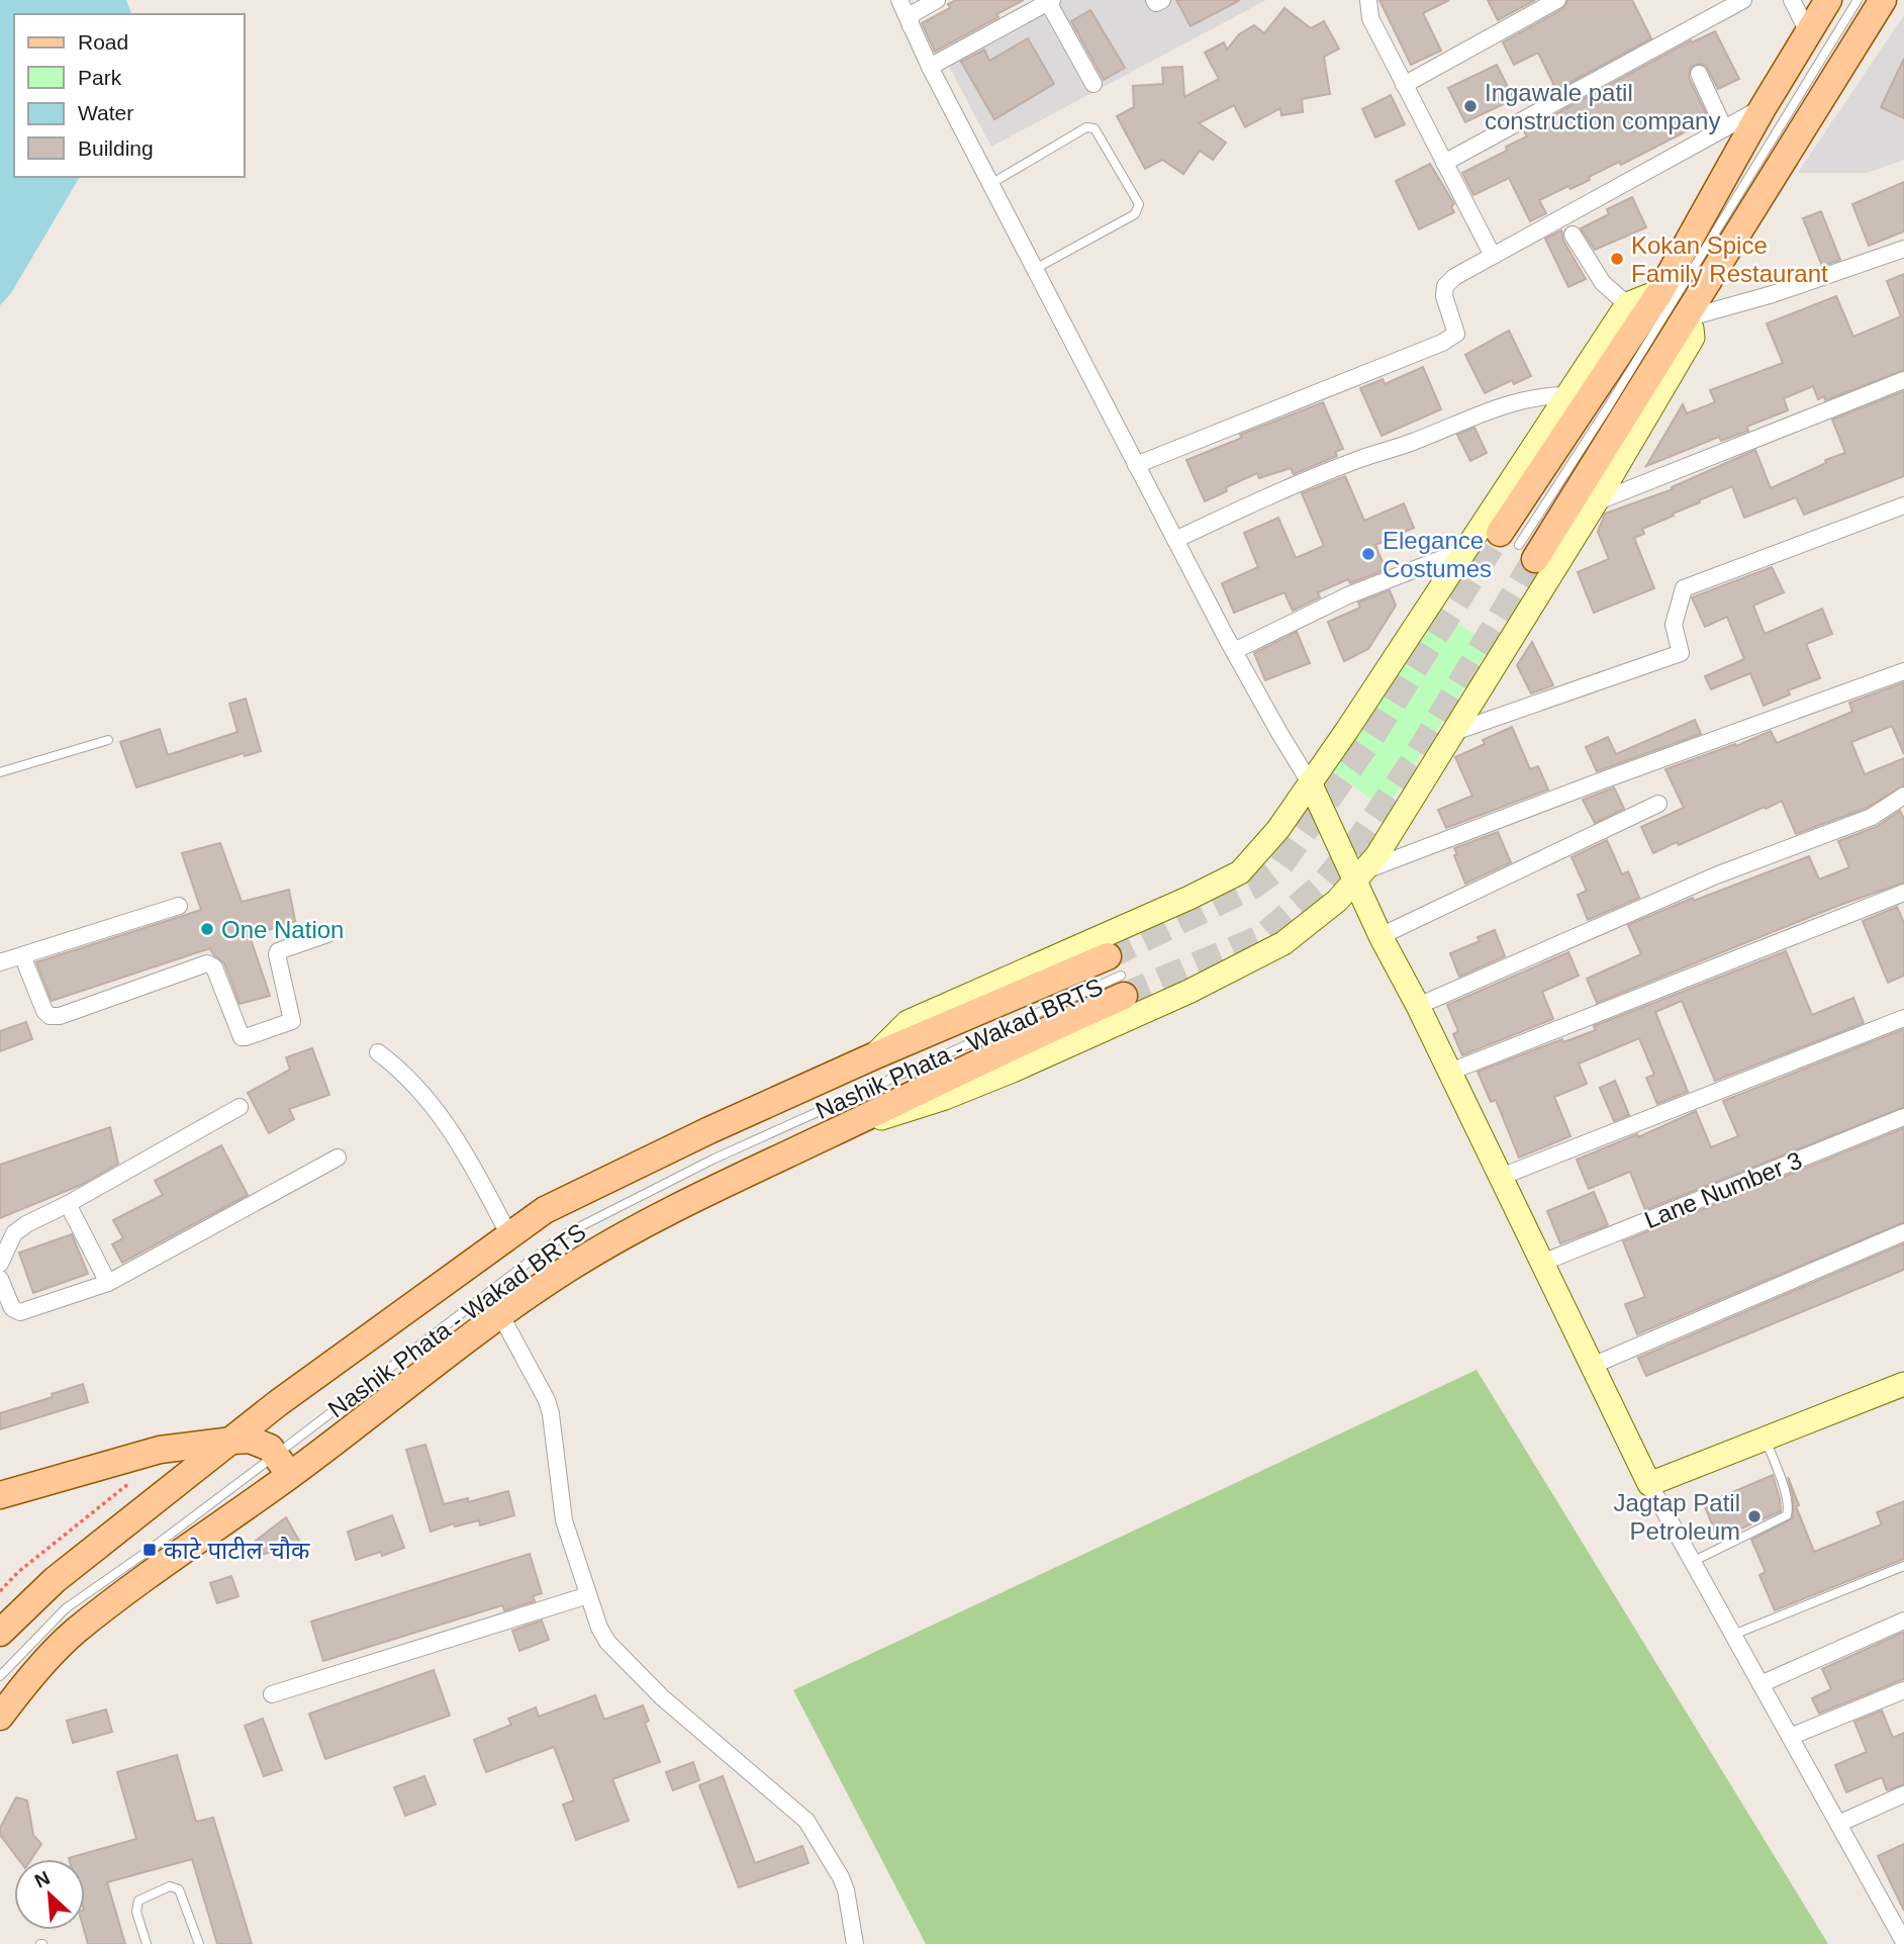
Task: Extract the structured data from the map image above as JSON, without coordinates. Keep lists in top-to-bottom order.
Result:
{
  "streets": {
    "street": ["Lane Number 3"],
    "lane": ["Nashik Phata - Wakad BRTS"]
  },
  "places": {
    "other": [
      "Ingawale patil construction company",
      "Kokan Spice Family Restaurant",
      "Elegance Costumes",
      "One Nation",
      "Jagtap Patil Petroleum"
    ],
    "transit": ["काटे पाटील चौक"]
  },
  "legend": [
    "Road",
    "Park",
    "Water",
    "Building"
  ],
  "north": "top left"
}
